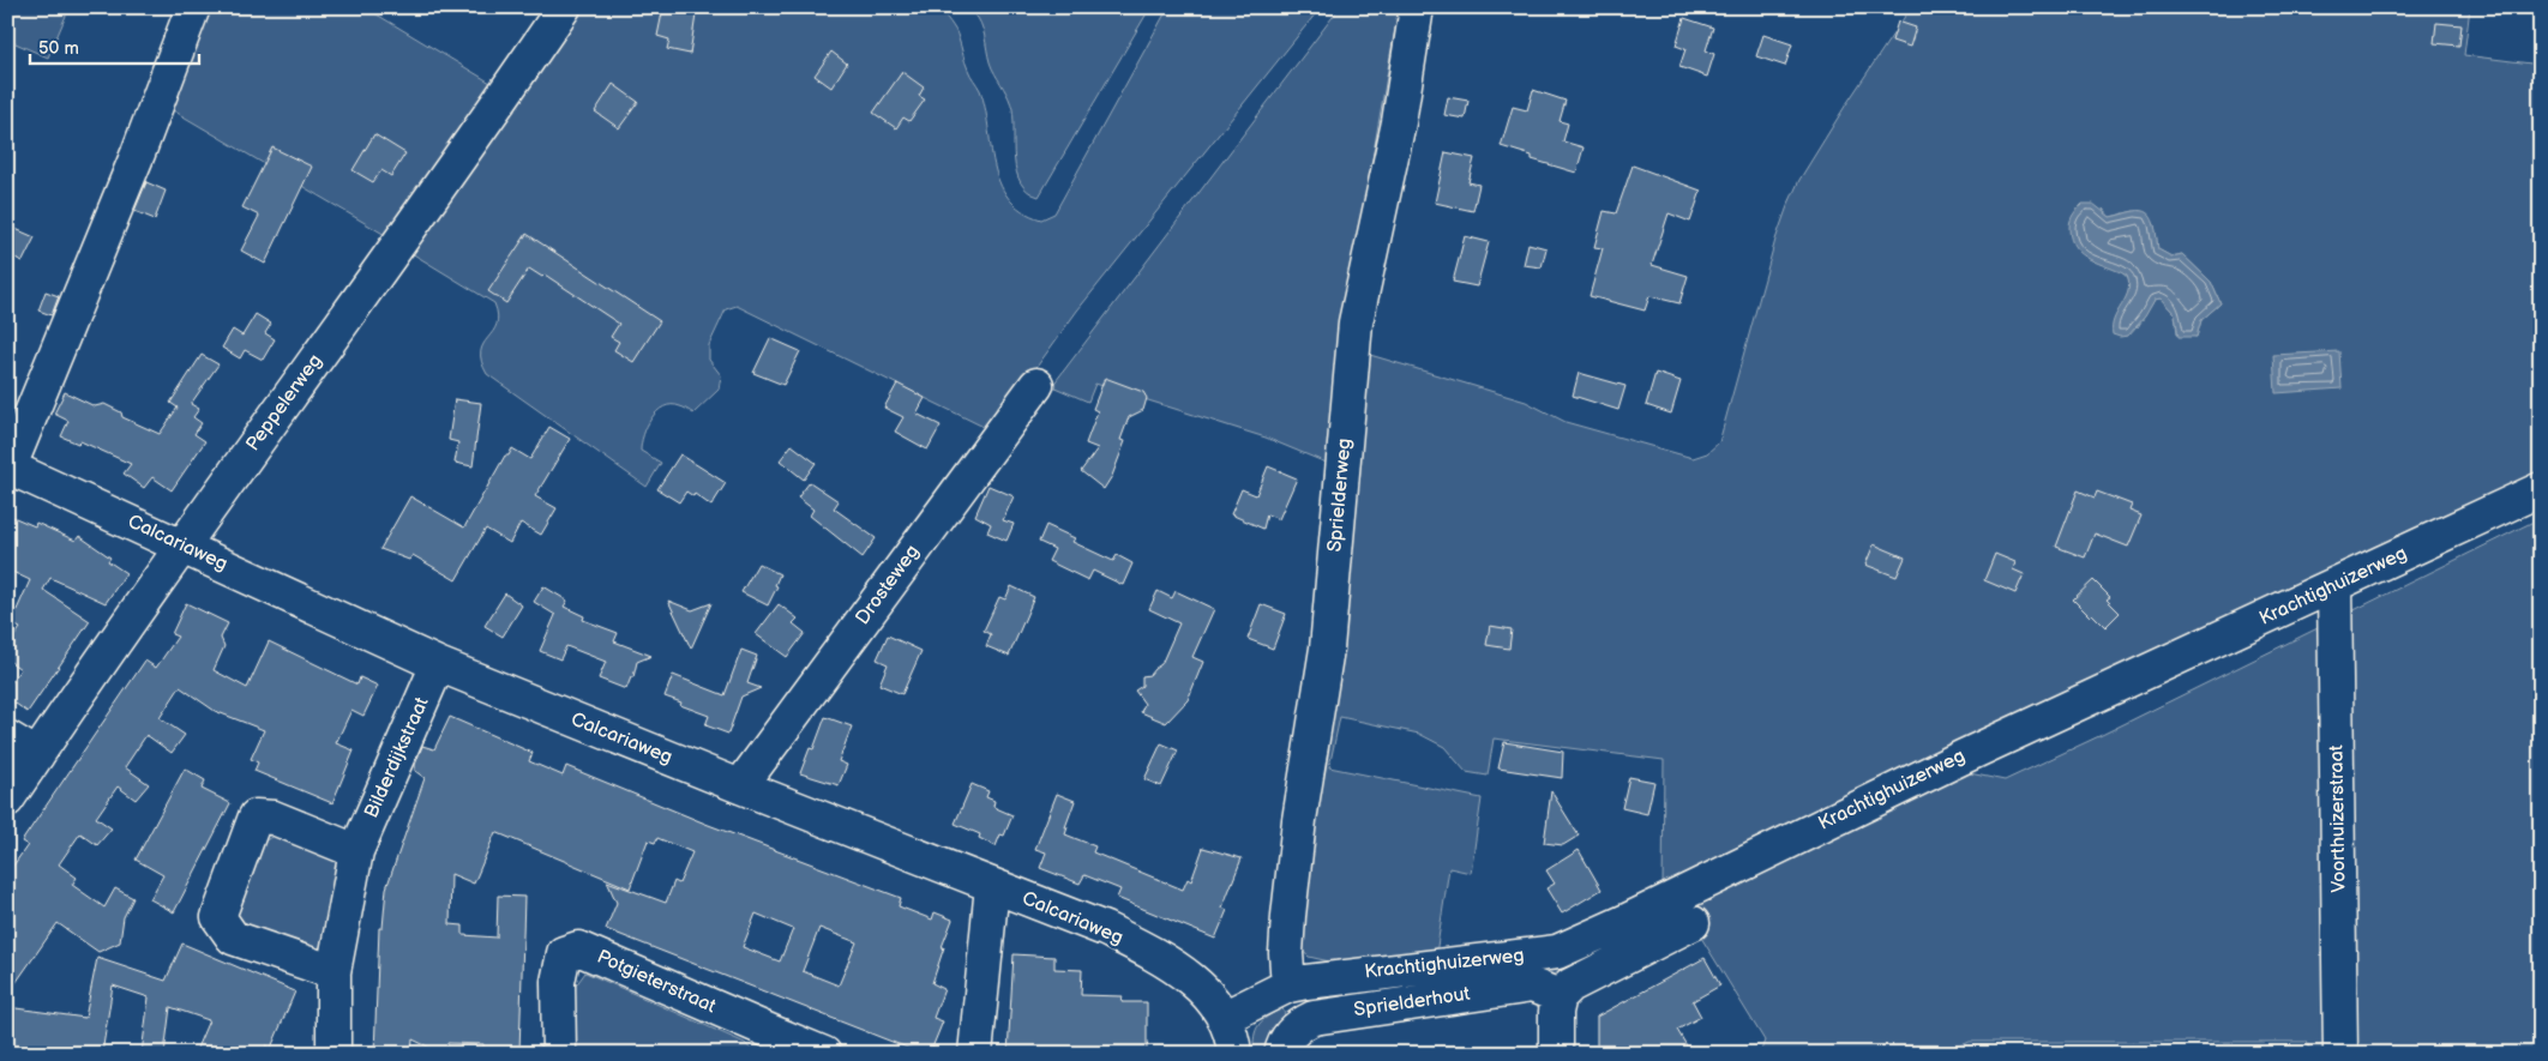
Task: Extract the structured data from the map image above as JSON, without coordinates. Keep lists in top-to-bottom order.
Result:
{
  "streets": {
    "street": [
      "Peppelerweg",
      "Sprielderweg",
      "Calcariaweg",
      "Drosteweg",
      "Krachtighuizerweg",
      "Bilderdijkstraat",
      "Voorthuizerstraat",
      "Potgieterstraat",
      "Sprielderhout"
    ]
  },
  "crossings": [
    ["Peppelerweg", "Calcariaweg"],
    ["Sprielderweg", "Krachtighuizerweg"],
    ["Calcariaweg", "Drosteweg"],
    ["Calcariaweg", "Krachtighuizerweg"],
    ["Calcariaweg", "Bilderdijkstraat"],
    ["Krachtighuizerweg", "Voorthuizerstraat"],
    ["Krachtighuizerweg", "Sprielderhout"]
  ],
  "scale_bar": "50 m"
}
